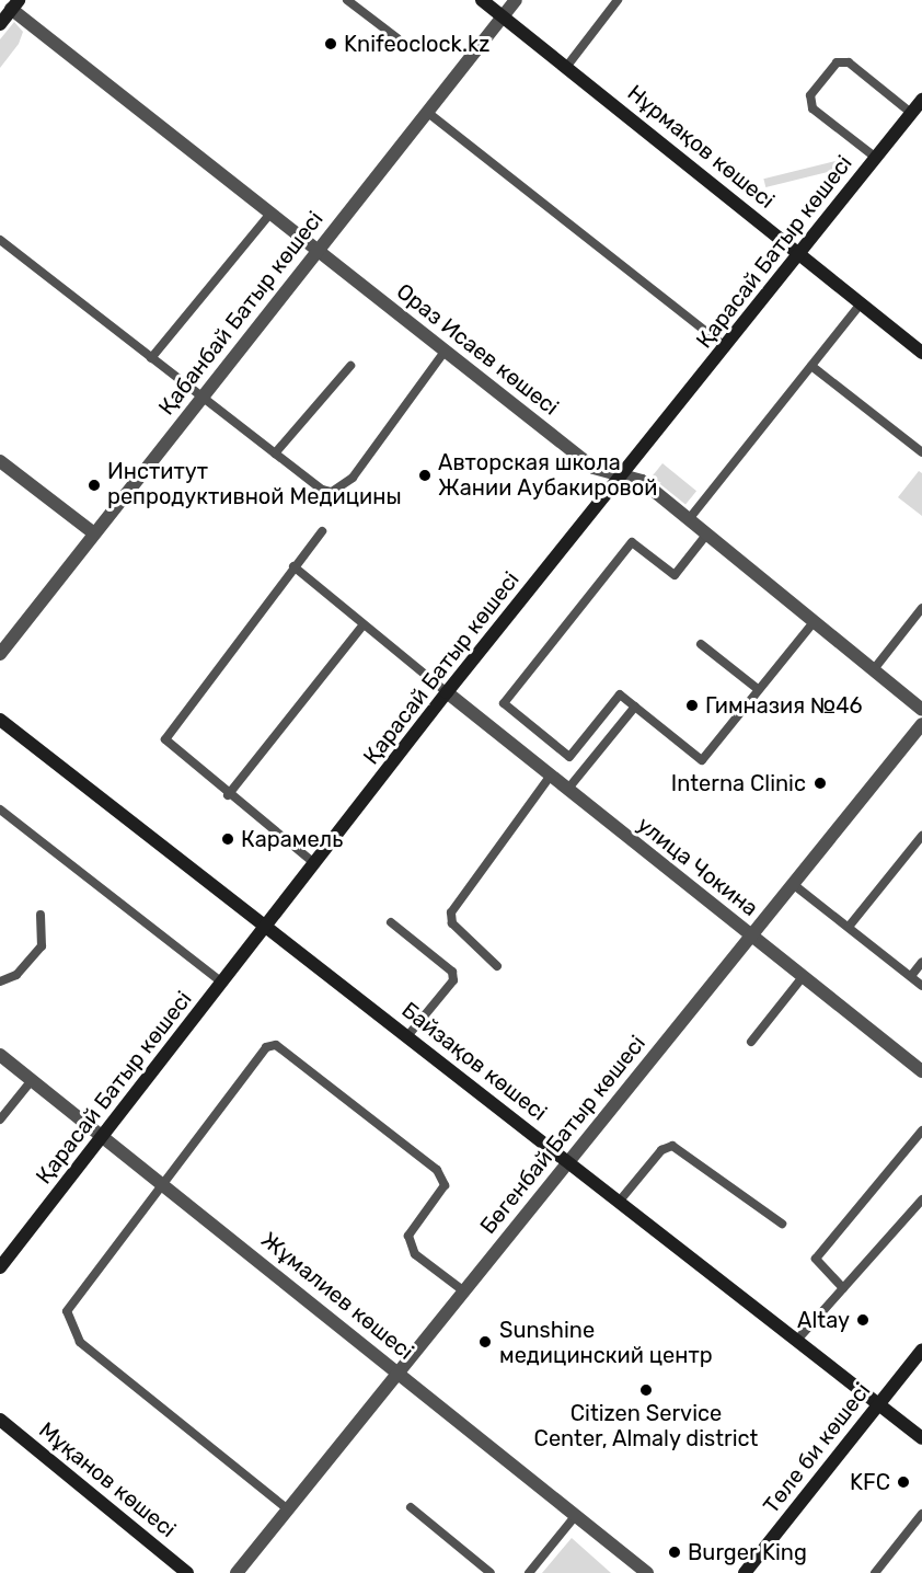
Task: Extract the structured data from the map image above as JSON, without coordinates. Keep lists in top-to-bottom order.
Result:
{
  "streets": {
    "street": [
      "Нұрмақов көшесі",
      "Қарасай Батыр көшесі",
      "Қабанбай Батыр көшесі",
      "Ораз Исаев көшесі",
      "улица Чокина",
      "Байзақов көшесі",
      "Бөгенбай Батыр көшесі",
      "Жұмалиев көшесі",
      "Төле би көшесі",
      "Мұқанов көшесі"
    ]
  },
  "crossings": [
    ["Нұрмақов көшесі", "Қарасай Батыр көшесі"],
    ["Нұрмақов көшесі", "Қабанбай Батыр көшесі"],
    ["Қарасай Батыр көшесі", "Ораз Исаев көшесі"],
    ["Қарасай Батыр көшесі", "улица Чокина"],
    ["Қарасай Батыр көшесі", "Байзақов көшесі"],
    ["Қарасай Батыр көшесі", "Жұмалиев көшесі"],
    ["Қабанбай Батыр көшесі", "Ораз Исаев көшесі"],
    ["улица Чокина", "Бөгенбай Батыр көшесі"],
    ["Байзақов көшесі", "Бөгенбай Батыр көшесі"],
    ["Байзақов көшесі", "Төле би көшесі"],
    ["Бөгенбай Батыр көшесі", "Жұмалиев көшесі"]
  ],
  "places": [
    "Knifeoclock.kz",
    "Авторская школа Жании Аубакировой",
    "Институт репродуктивной Медицины",
    "Гимназия №46",
    "Interna Clinic",
    "Карамель",
    "Altay",
    "Sunshine медицинский центр",
    "Citizen Service Center, Almaly district",
    "KFC",
    "Burger King"
  ]
}
